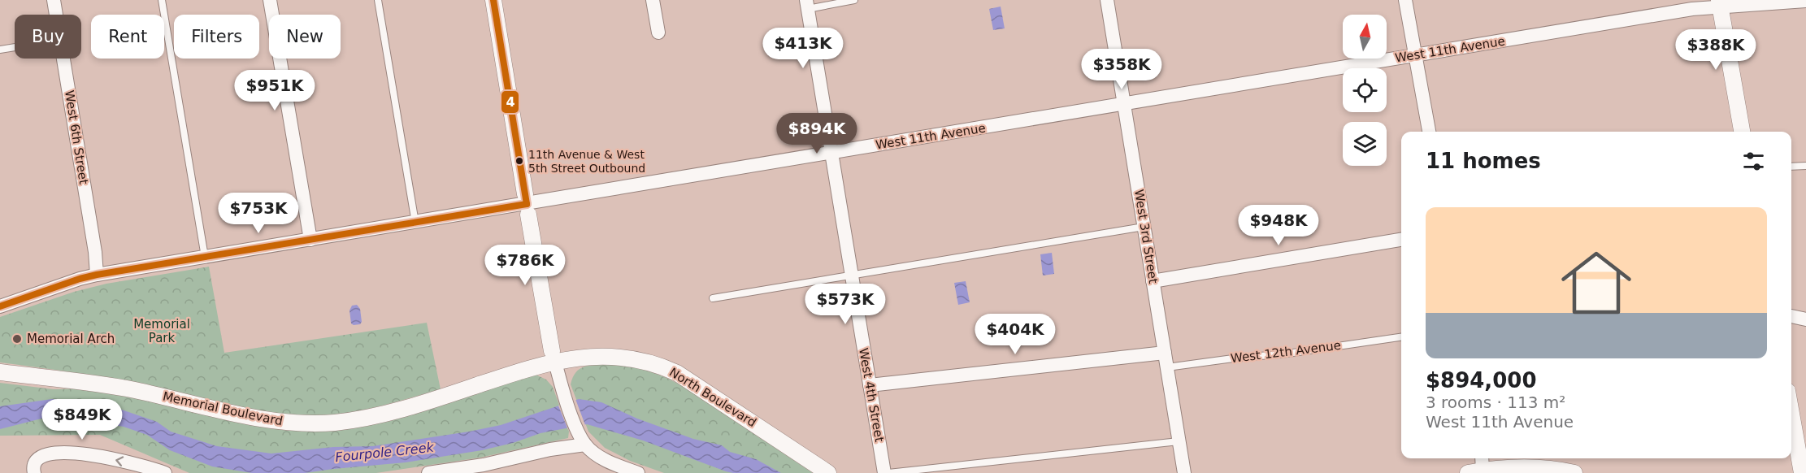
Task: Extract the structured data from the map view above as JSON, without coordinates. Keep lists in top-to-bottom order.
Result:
{
  "streets": {
    "street": [
      "West 11th Avenue",
      "West 6th Street",
      "West 3rd Street",
      "West 4th Street",
      "North Boulevard",
      "Memorial Boulevard"
    ],
    "lane": ["West 12th Avenue"]
  },
  "crossings": [
    ["West 11th Avenue", "West 6th Street"],
    ["West 11th Avenue", "West 3rd Street"],
    ["West 11th Avenue", "West 4th Street"],
    ["West 3rd Street", "West 12th Avenue"],
    ["North Boulevard", "Memorial Boulevard"]
  ],
  "water": ["Fourpole Creek"],
  "parks": ["Memorial Park"],
  "places": ["11th Avenue & West 5th Street Outbound", "Memorial Arch"],
  "lines": ["transit line 4"],
  "north": "top",
  "page": {
    "chip": [
      "Buy",
      "Rent",
      "Filters",
      "New"
    ],
    "price": [
      "$413K",
      "$388K",
      "$358K",
      "$951K",
      "$894K",
      "$753K",
      "$948K",
      "$786K",
      "$573K",
      "$404K",
      "$849K"
    ],
    "heading": "11 homes",
    "list": [
      {
        "name": "$894,000",
        "note": "3 rooms · 113 m² · West 11th Avenue"
      }
    ]
  }
}
